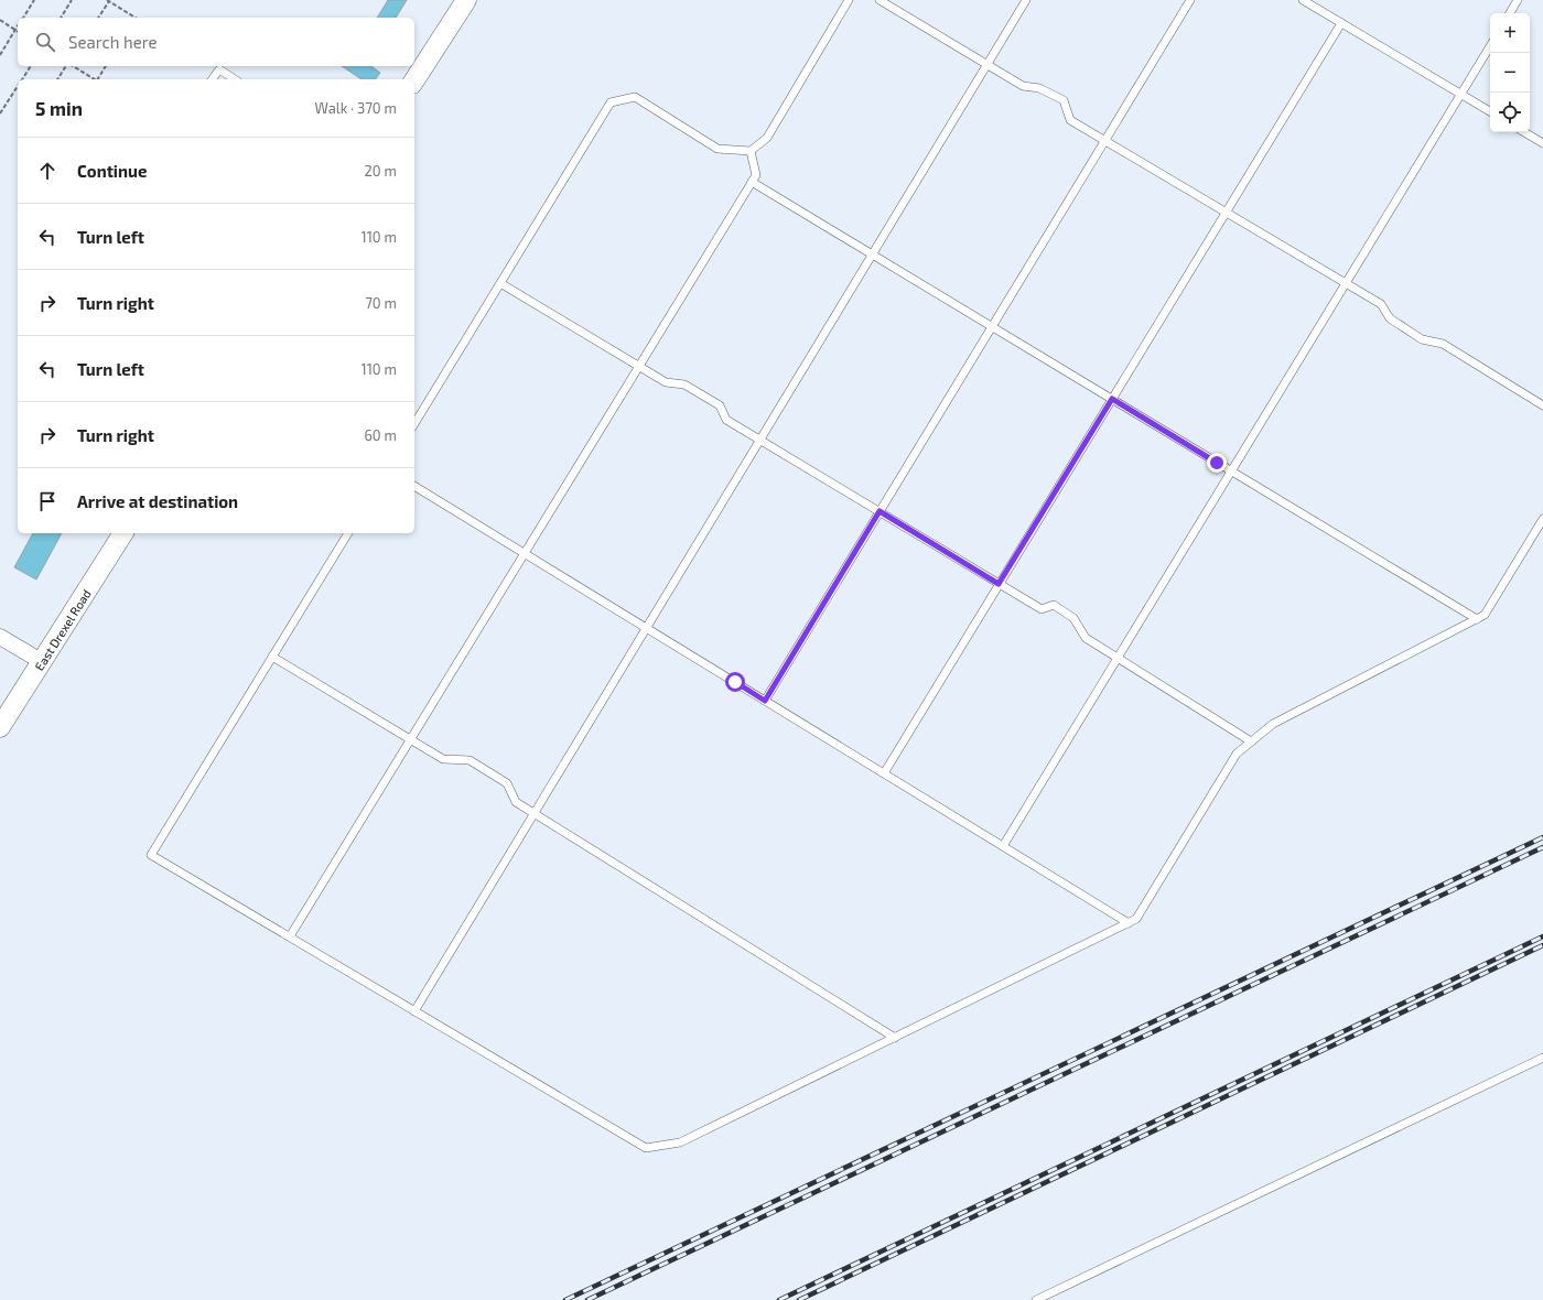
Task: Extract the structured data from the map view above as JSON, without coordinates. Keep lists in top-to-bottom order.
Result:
{
  "streets": {
    "street": ["East Drexel Road"]
  },
  "page": {
    "map_buttons": ["+", "−"],
    "search": "Search here",
    "heading": ["5 min", "Walk · 370 m"],
    "list": [
      ["Continue", "20 m"],
      ["Turn left", "110 m"],
      ["Turn right", "70 m"],
      ["Turn left", "110 m"],
      ["Turn right", "60 m"],
      "Arrive at destination"
    ]
  }
}
